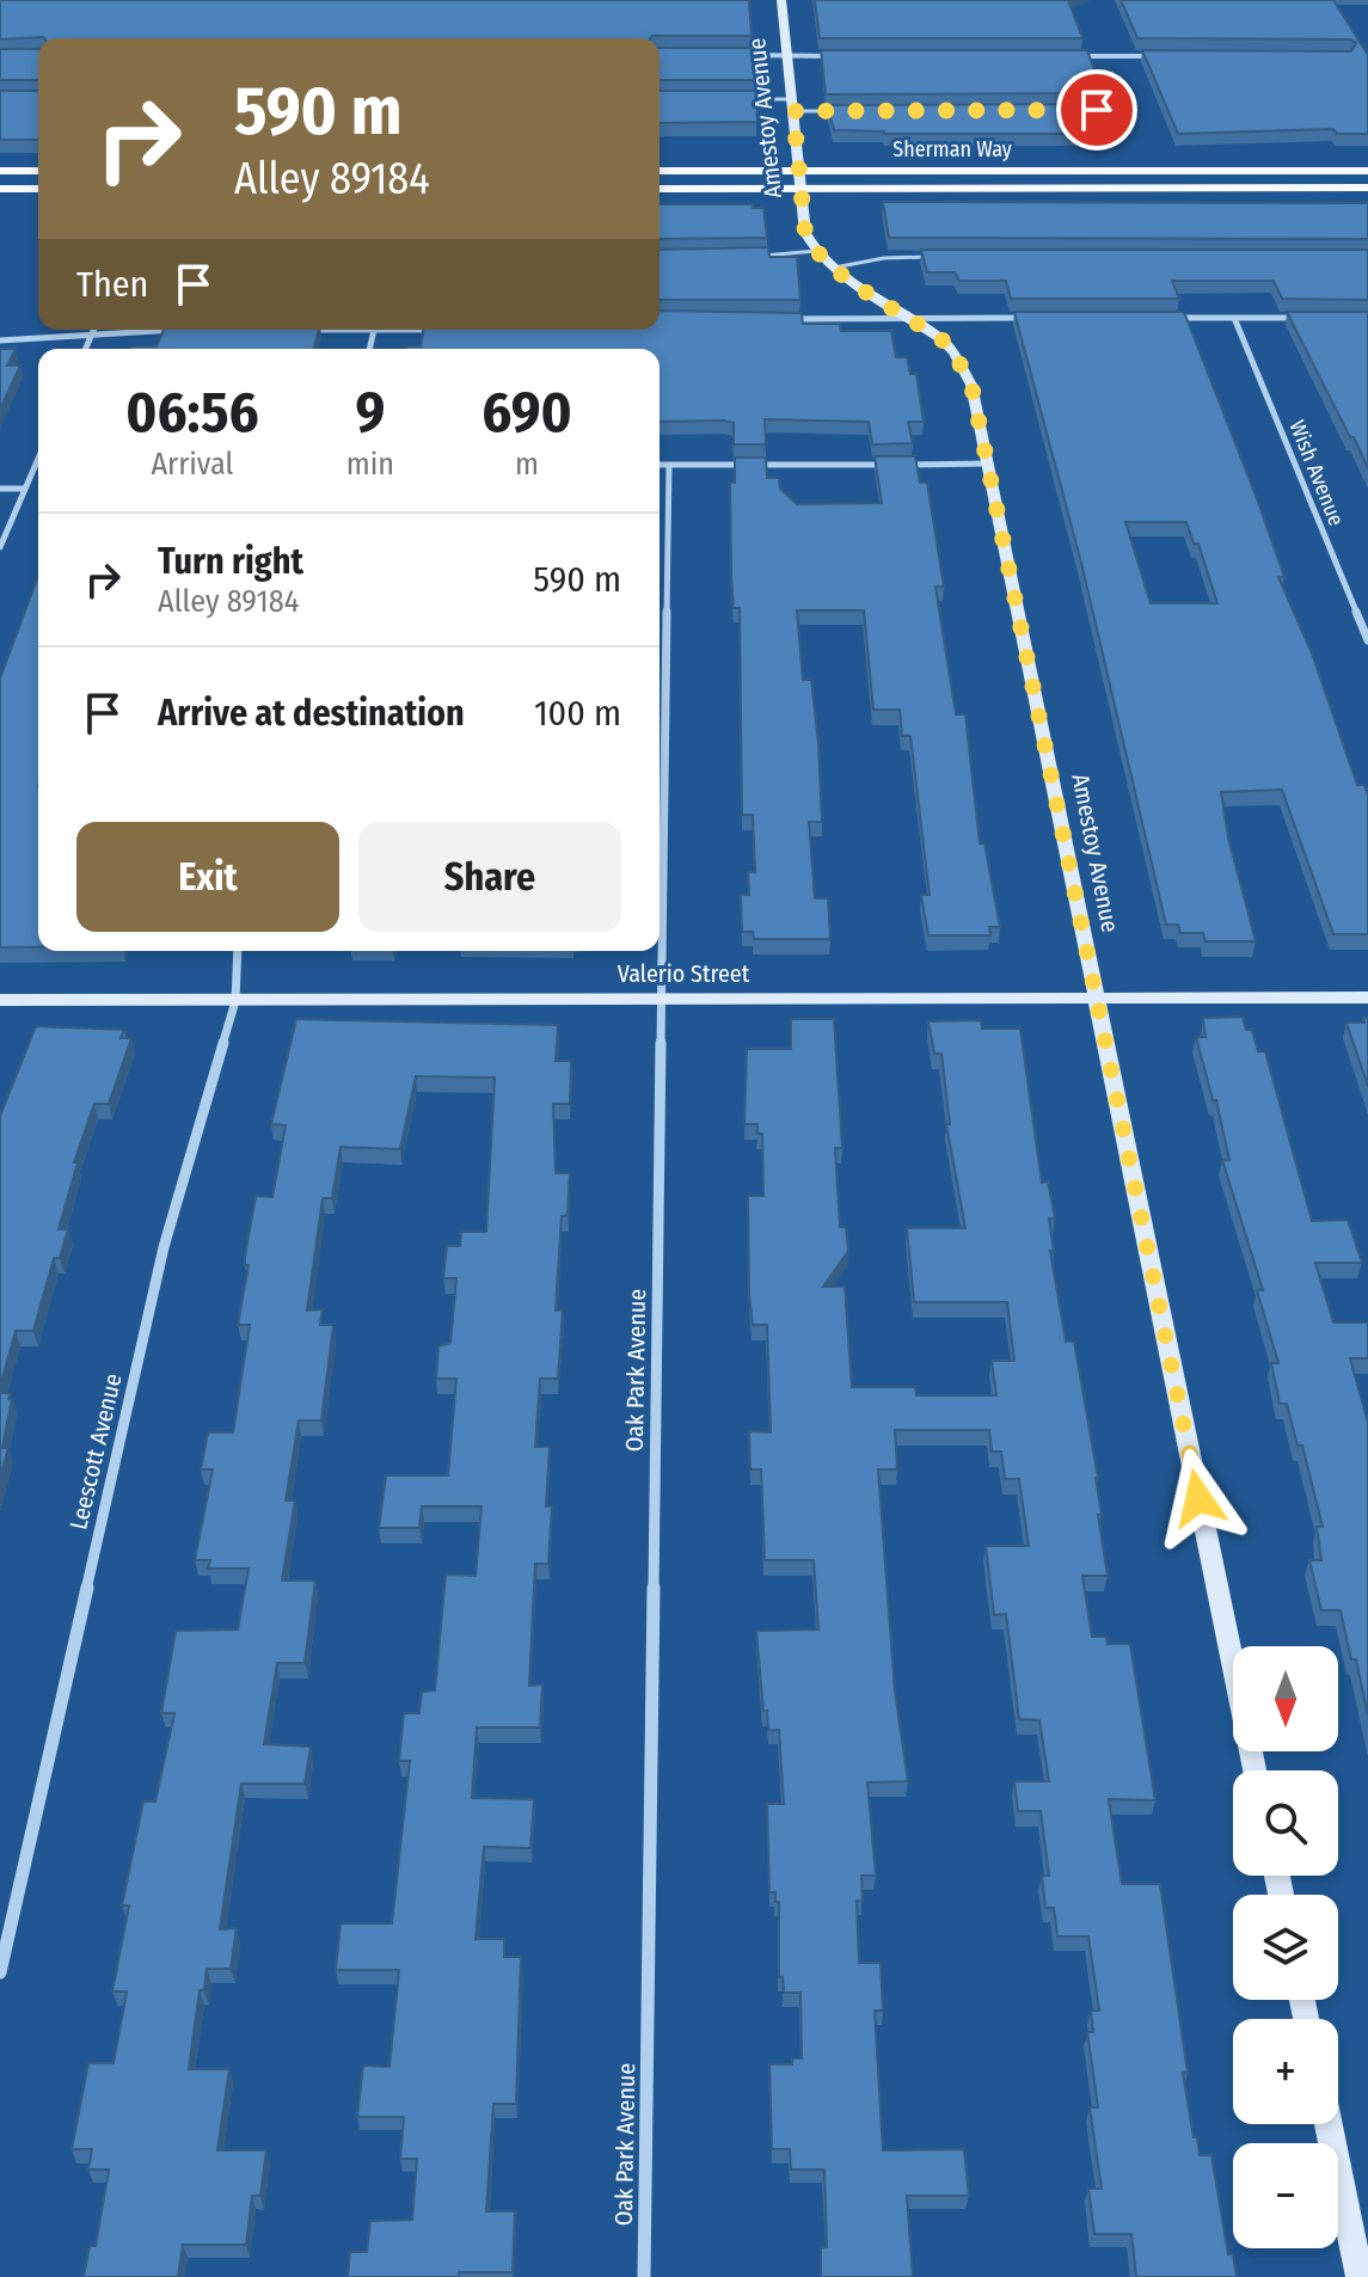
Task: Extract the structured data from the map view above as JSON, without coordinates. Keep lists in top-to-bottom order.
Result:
{
  "streets": {
    "main road": ["Sherman Way"],
    "street": [
      "Amestoy Avenue",
      "Wish Avenue",
      "Valerio Street",
      "Oak Park Avenue",
      "Leescott Avenue"
    ]
  },
  "crossings": [
    ["Amestoy Avenue", "Sherman Way"],
    ["Amestoy Avenue", "Valerio Street"],
    ["Valerio Street", "Oak Park Avenue"],
    ["Valerio Street", "Leescott Avenue"]
  ],
  "north": "bottom",
  "page": {
    "turn": ["590 m", "Alley 89184"],
    "then": "Then",
    "eta": [
      "06:56",
      "Arrival",
      "9",
      "min",
      "690",
      "m"
    ],
    "list": [
      {
        "name": "Turn right",
        "note": "Alley 89184",
        "value": "590 m"
      },
      {
        "name": "Arrive at destination",
        "value": "100 m"
      }
    ],
    "buttons": ["Exit", "Share"],
    "map_buttons": ["+", "−"]
  }
}
